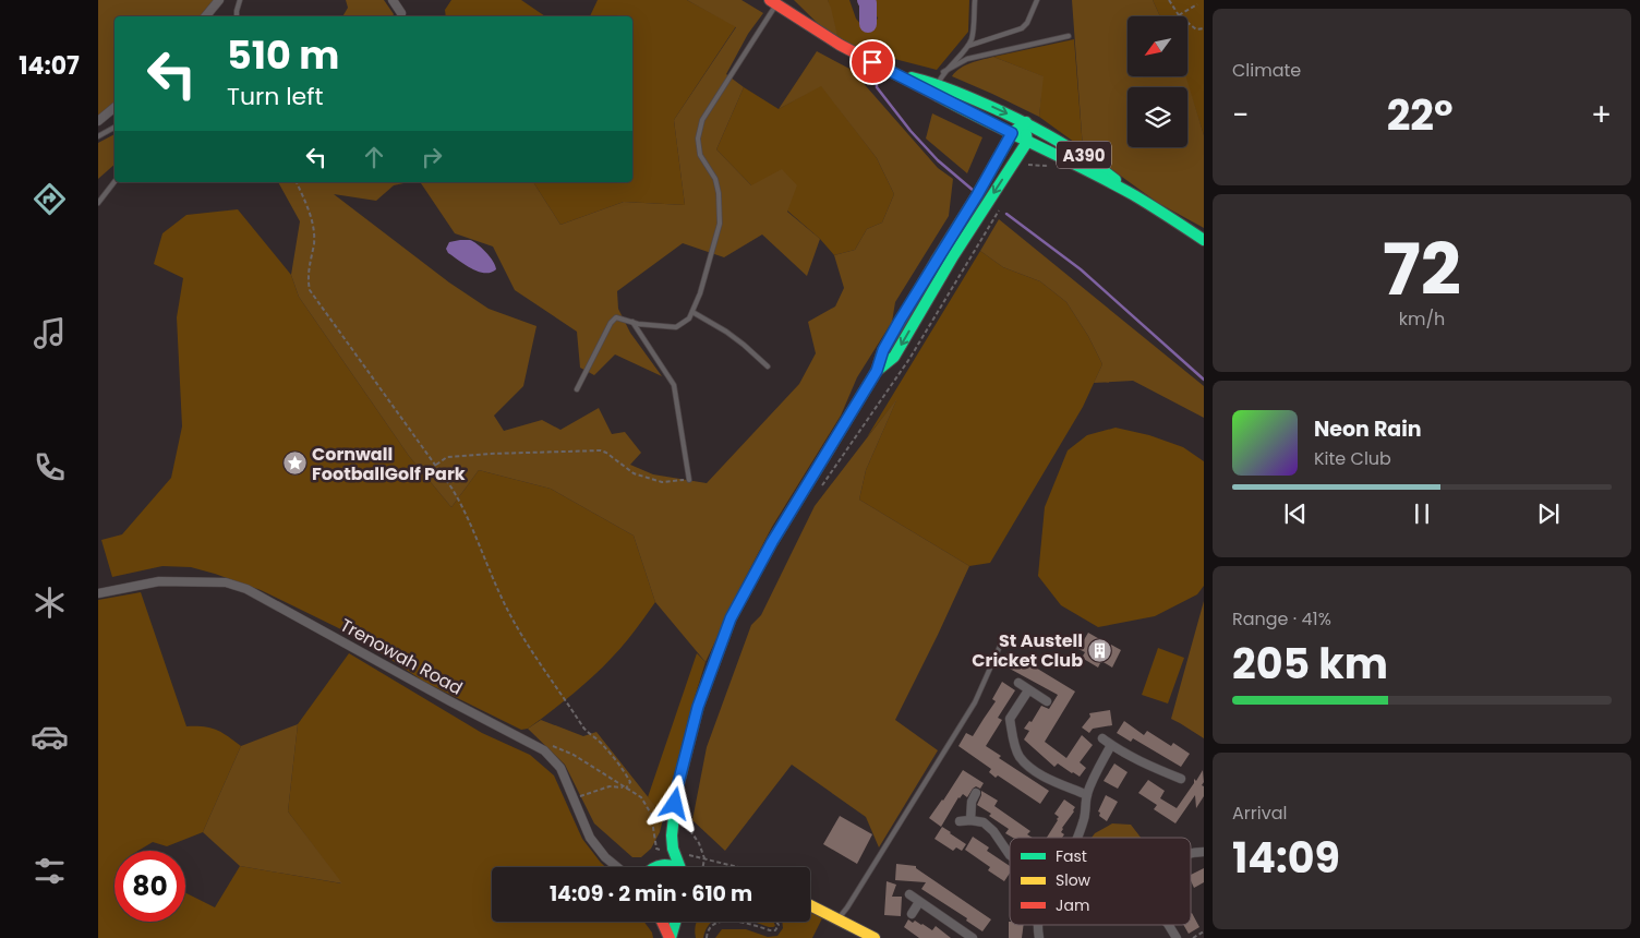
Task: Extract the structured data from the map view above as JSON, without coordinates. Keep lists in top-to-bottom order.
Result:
{
  "streets": {
    "main road": ["A390"],
    "street": ["Trenowah Road"]
  },
  "places": {
    "place": ["Cornwall FootballGolf Park"],
    "building": ["St Austell Cricket Club"]
  },
  "legend": ["Fast", "Slow", "Jam"],
  "north": "bottom left",
  "page": {
    "tabs": "14:07",
    "tile": [
      "Climate",
      ["72", "km/h"],
      ["Range · 41%", "205 km"],
      ["Arrival", "14:09"]
    ],
    "turn": ["510 m", "Turn left"],
    "heat": ["−", "22°", "+"],
    "song": ["Neon Rain", "Kite Club"],
    "limit": "80",
    "trip": "14:09 · 2 min · 610 m"
  }
}
